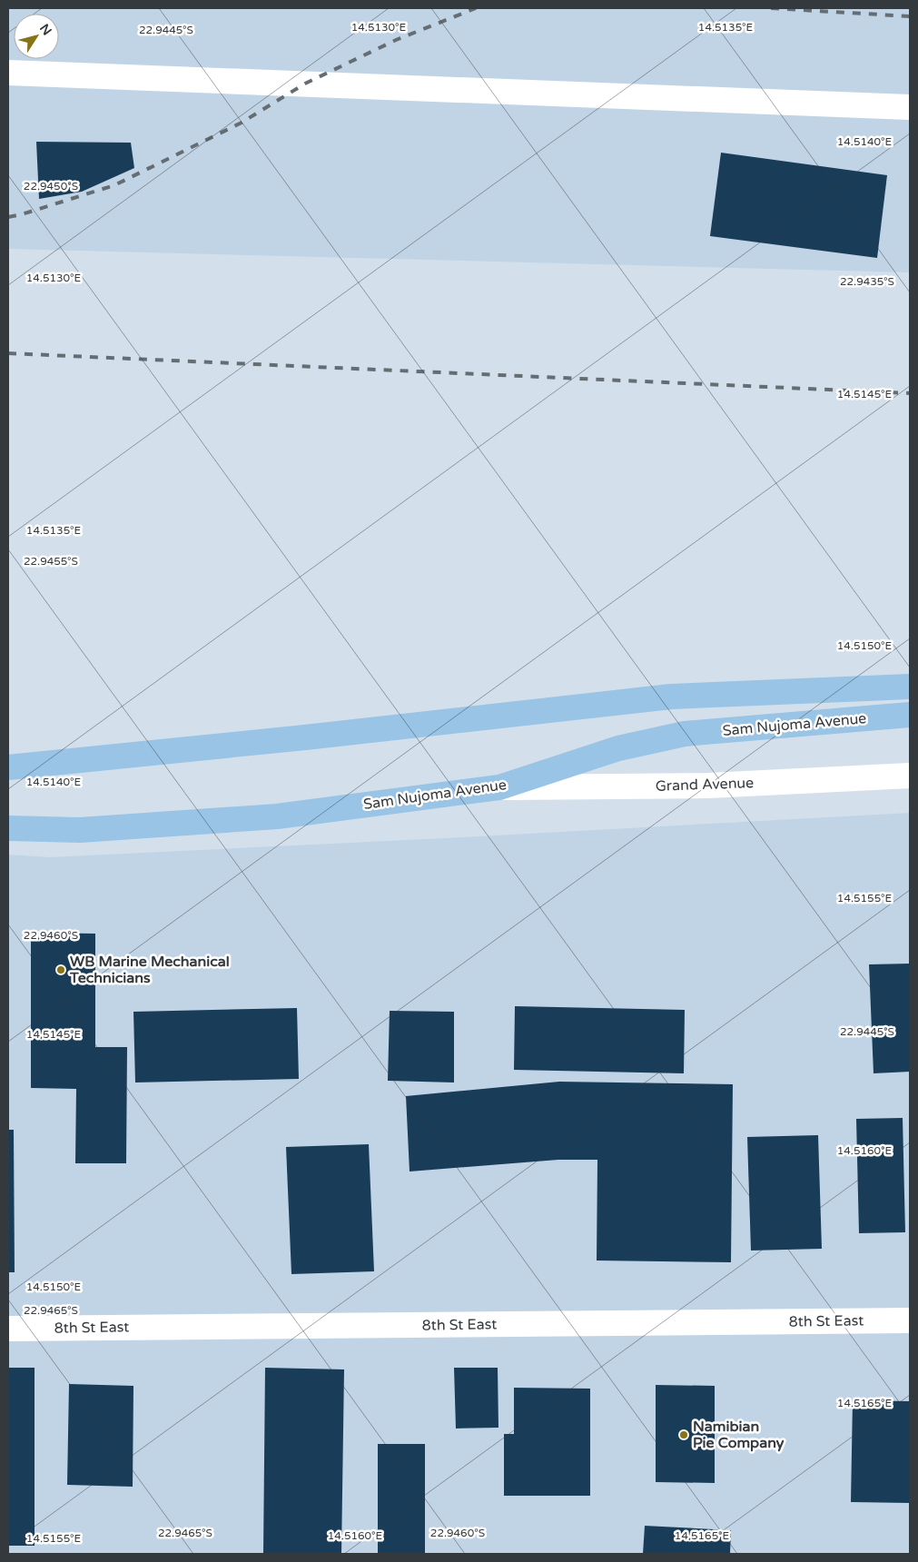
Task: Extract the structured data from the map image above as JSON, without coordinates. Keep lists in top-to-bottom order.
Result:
{
  "streets": {
    "main road": ["Sam Nujoma Avenue"],
    "street": ["Grand Avenue", "8th St East"]
  },
  "crossings": [
    ["Sam Nujoma Avenue", "Grand Avenue"]
  ],
  "places": ["WB Marine Mechanical Technicians", "Namibian Pie Company"],
  "north": "top right",
  "coordinates": [
    "14.5135°E",
    "14.5130°E",
    "22.9445°S",
    "14.5140°E",
    "22.9450°S",
    "22.9435°S",
    "14.5145°E",
    "22.9455°S",
    "14.5150°E",
    "14.5155°E",
    "22.9460°S",
    "14.5160°E",
    "22.9465°S",
    "14.5165°E"
  ]
}
